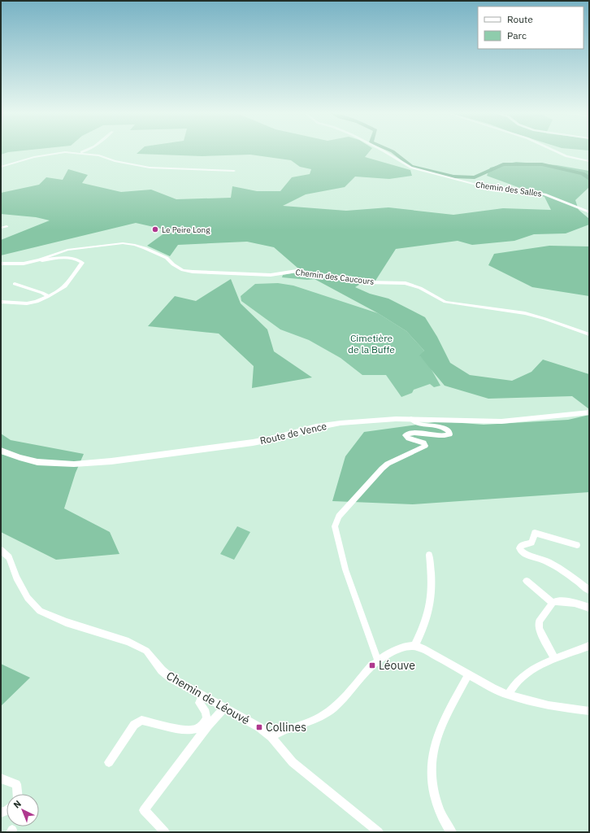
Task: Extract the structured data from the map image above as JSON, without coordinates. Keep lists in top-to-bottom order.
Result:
{
  "streets": {
    "main road": ["Route de Vence"],
    "street": ["Chemin des Salles", "Chemin des Caucours", "Chemin de Léouvé"]
  },
  "parks": ["Cimetière de la Buffe"],
  "places": {
    "other": ["Le Peire Long"],
    "transit": ["Léouve", "Collines"]
  },
  "legend": ["Route", "Parc"],
  "north": "top left"
}
